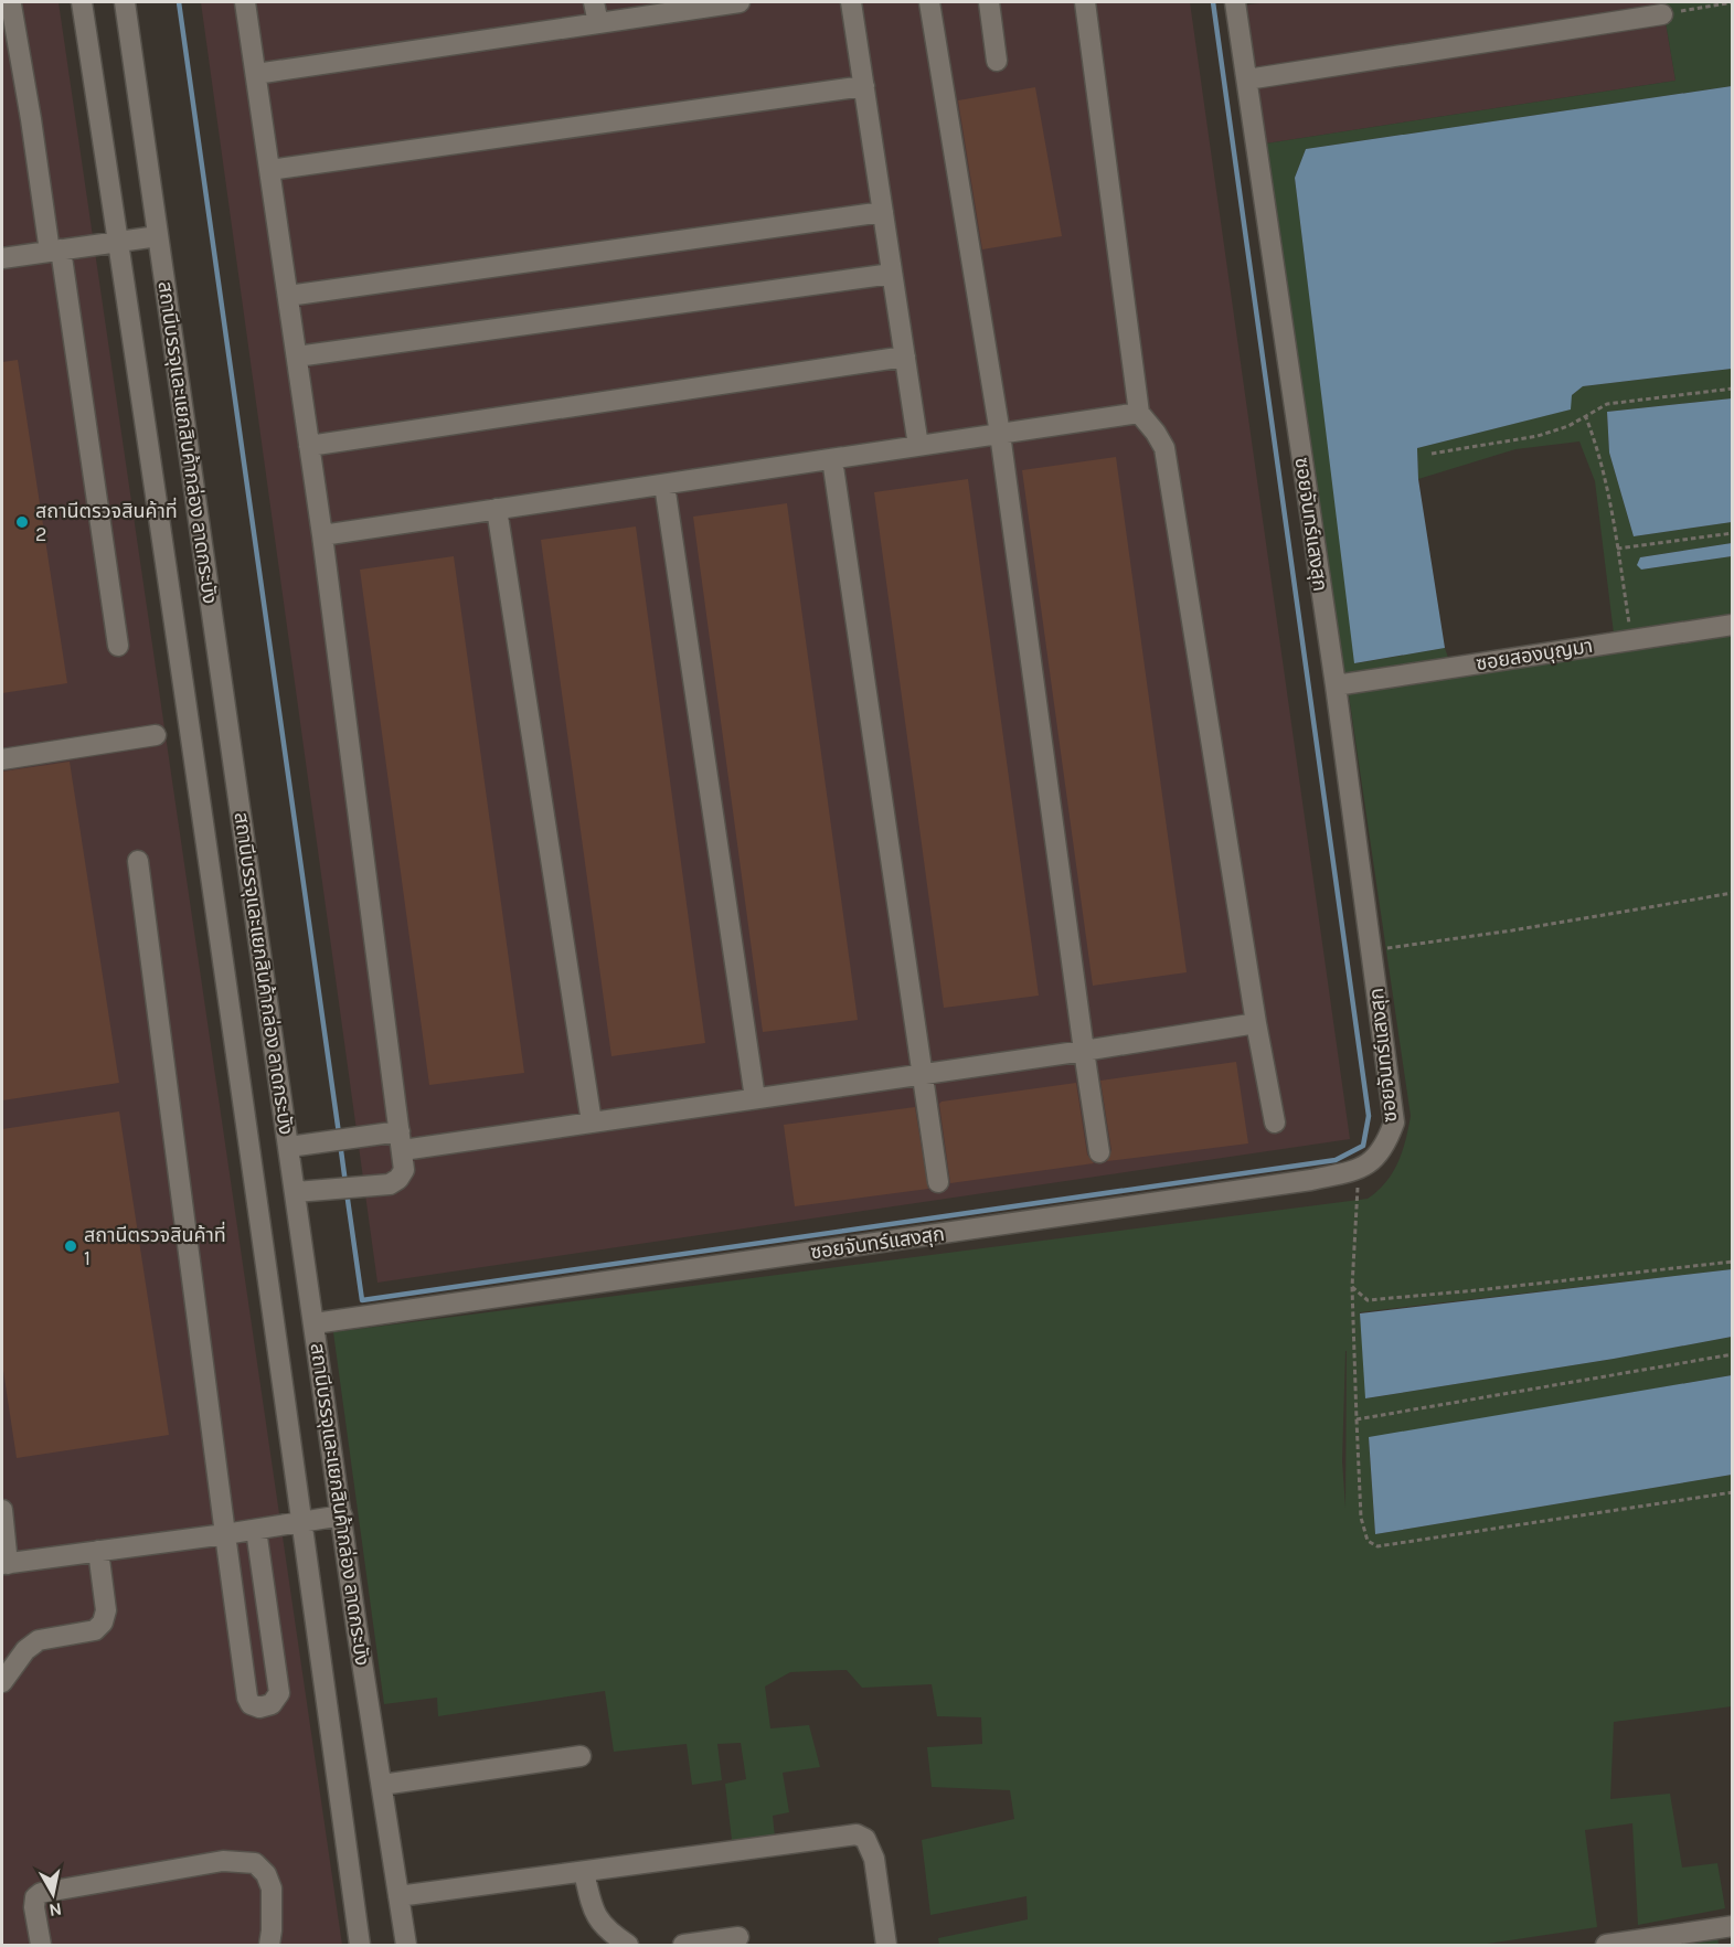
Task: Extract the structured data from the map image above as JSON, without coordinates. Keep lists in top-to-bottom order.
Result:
{
  "streets": {
    "street": ["สถานีบรรจุและแยกสินค้ากล่อง ลาดกระบัง", "ซอยจันทร์แสงสุก", "ซอยสองบุญมา"]
  },
  "crossings": [
    ["สถานีบรรจุและแยกสินค้ากล่อง ลาดกระบัง", "ซอยจันทร์แสงสุก"],
    ["ซอยจันทร์แสงสุก", "ซอยสองบุญมา"]
  ],
  "places": ["สถานีตรวจสินค้าที่ 2", "สถานีตรวจสินค้าที่ 1"],
  "north": "bottom"
}
